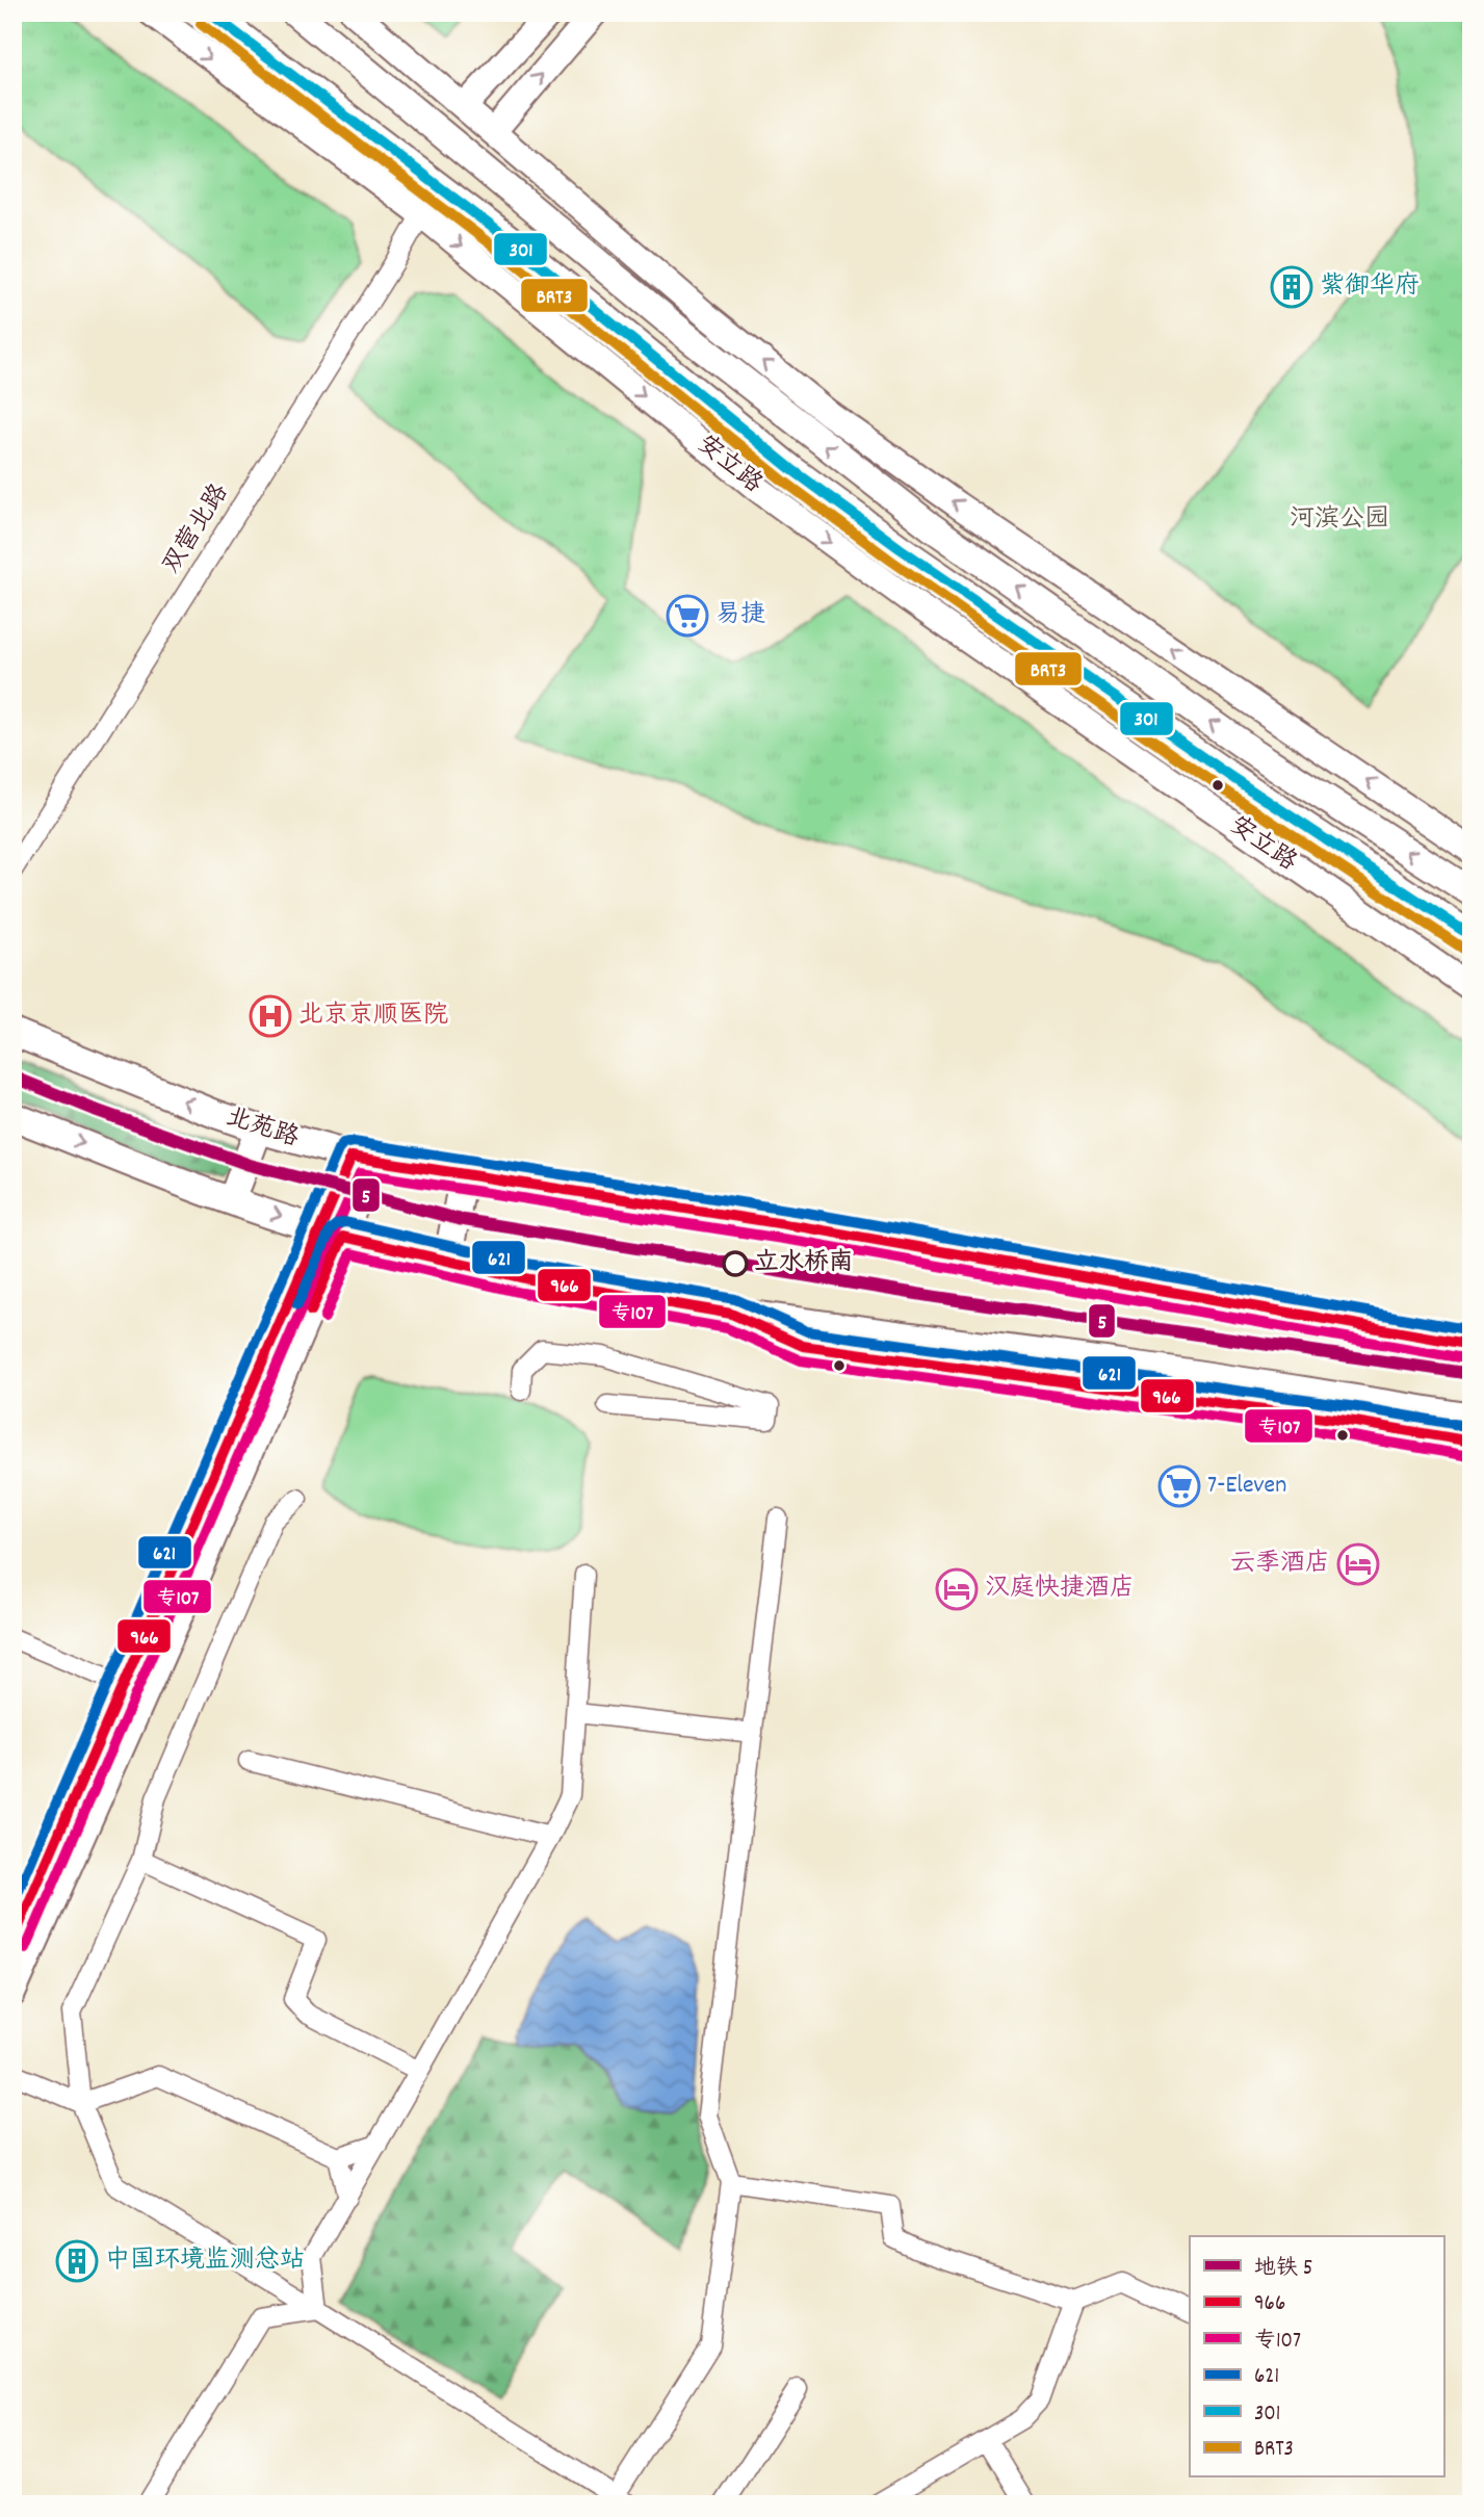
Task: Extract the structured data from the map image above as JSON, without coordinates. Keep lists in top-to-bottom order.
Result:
{
  "streets": {
    "main road": ["安立路", "北苑路"],
    "street": ["双营北路"]
  },
  "crossings": [
    ["安立路", "双营北路"]
  ],
  "parks": ["河滨公园"],
  "places": {
    "building": ["紫御华府", "中国环境监测总站"],
    "supermarket": ["易捷", "7-Eleven"],
    "hospital": ["北京京顺医院"],
    "other": ["立水桥南"],
    "hotel": ["云季酒店", "汉庭快捷酒店"]
  },
  "lines": [
    "transit line 301",
    "transit line BRT3",
    "metro line 5",
    "transit line 621",
    "transit line 966",
    "transit line 专107"
  ],
  "legend": [
    "地铁 5",
    "966",
    "专107",
    "621",
    "301",
    "BRT3"
  ]
}
